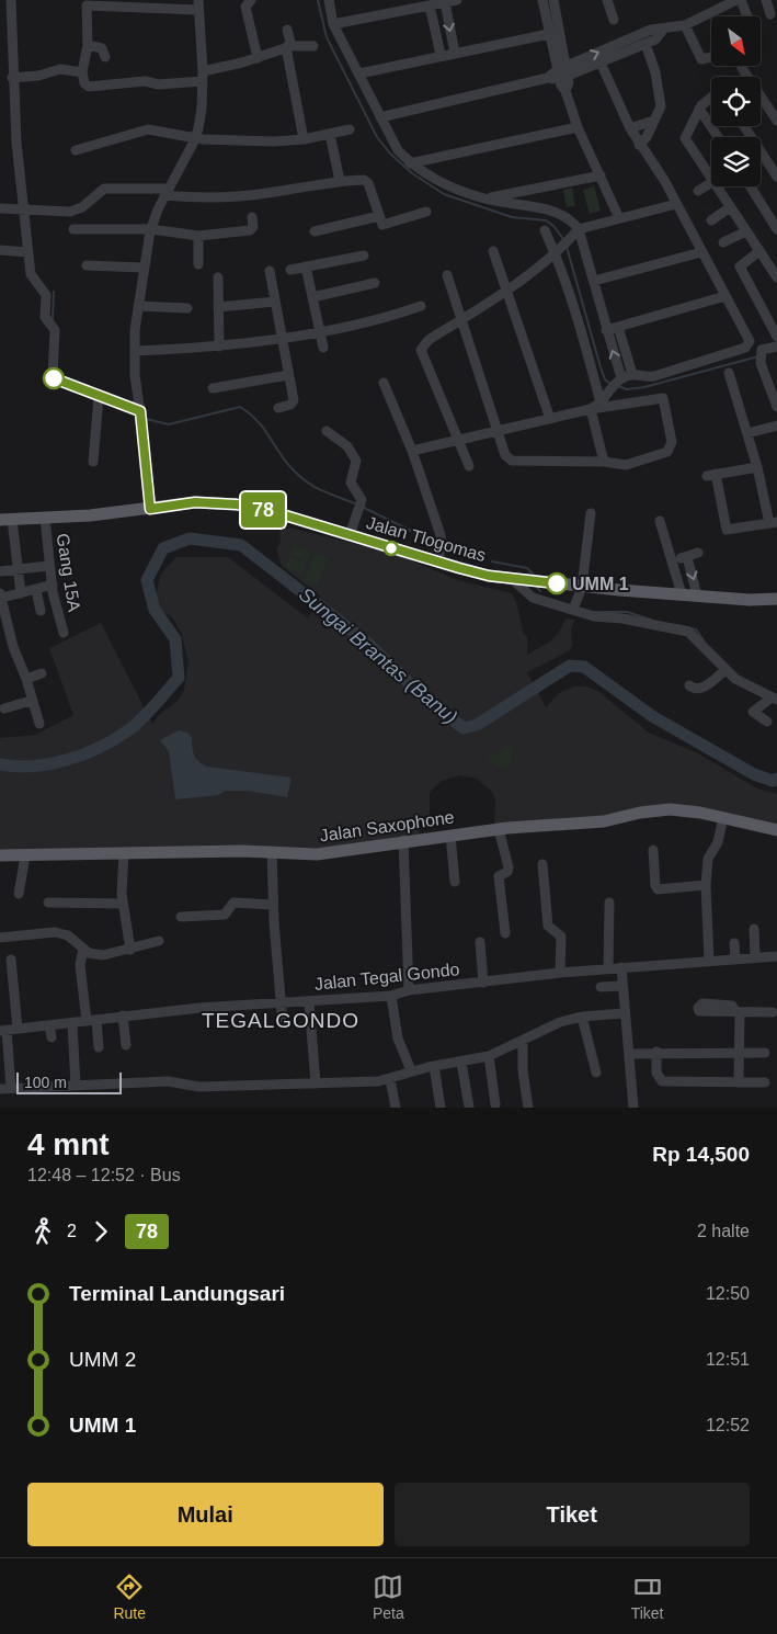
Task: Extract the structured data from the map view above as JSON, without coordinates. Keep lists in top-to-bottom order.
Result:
{
  "streets": {
    "main road": ["Jalan Tlogomas", "Jalan Saxophone"],
    "street": ["Gang 15A", "Jalan Tegal Gondo"]
  },
  "crossings": [
    ["Jalan Tlogomas", "Gang 15A"]
  ],
  "districts": ["TEGALGONDO"],
  "water": ["Sungai Brantas (Banu)"],
  "places": ["UMM 1"],
  "lines": ["bus line 78"],
  "scale_bar": "100 m",
  "north": "bottom right",
  "page": {
    "on_map": "78",
    "scale": "100 m",
    "heading": ["4 mnt", "12:48 – 12:52 · Bus", "Rp 14,500"],
    "legs": ["2", "78", "2 halte"],
    "list": [
      {
        "name": "Terminal Landungsari",
        "value": "12:50"
      },
      {
        "name": "UMM 2",
        "value": "12:51"
      },
      {
        "name": "UMM 1",
        "value": "12:52"
      }
    ],
    "buttons": ["Mulai", "Tiket"],
    "tabs": ["Rute", "Peta", "Tiket"]
  }
}
